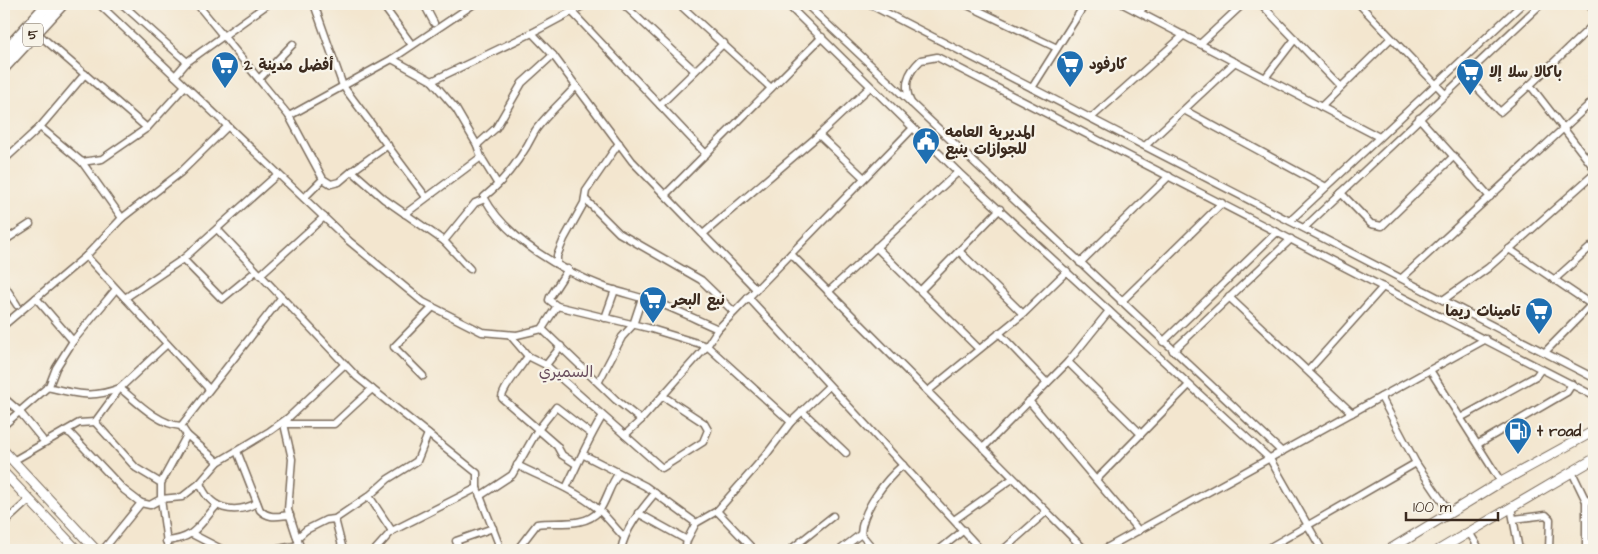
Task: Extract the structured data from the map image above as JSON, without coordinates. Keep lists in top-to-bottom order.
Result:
{
  "streets": {
    "highway": ["5"]
  },
  "districts": ["السميري"],
  "places": {
    "supermarket": [
      "كارفود",
      "2 أفضل مدينة",
      "باكالا سلا إلا",
      "نبع البحر",
      "تاميناث ريما"
    ],
    "public building": ["المديرية العامه للجوازات ينبع"],
    "fuel station": ["t road"]
  },
  "scale_bar": "100 m"
}
